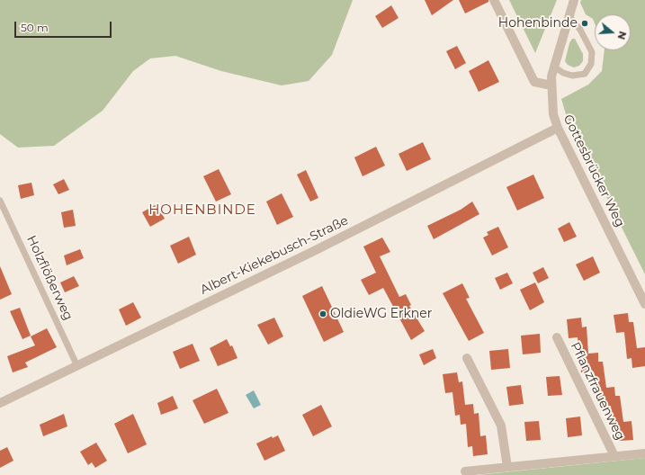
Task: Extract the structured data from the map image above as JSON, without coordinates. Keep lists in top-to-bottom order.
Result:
{
  "streets": {
    "street": ["Gottesbrücker Weg", "Albert-Kiekebusch-Straße", "Pflanzfrauenweg"],
    "lane": ["Holzflößerweg"]
  },
  "crossings": [
    ["Gottesbrücker Weg", "Albert-Kiekebusch-Straße"],
    ["Albert-Kiekebusch-Straße", "Holzflößerweg"]
  ],
  "districts": ["HOHENBINDE"],
  "places": ["Hohenbinde", "OldieWG Erkner"],
  "scale_bar": "50 m",
  "north": "right"
}
